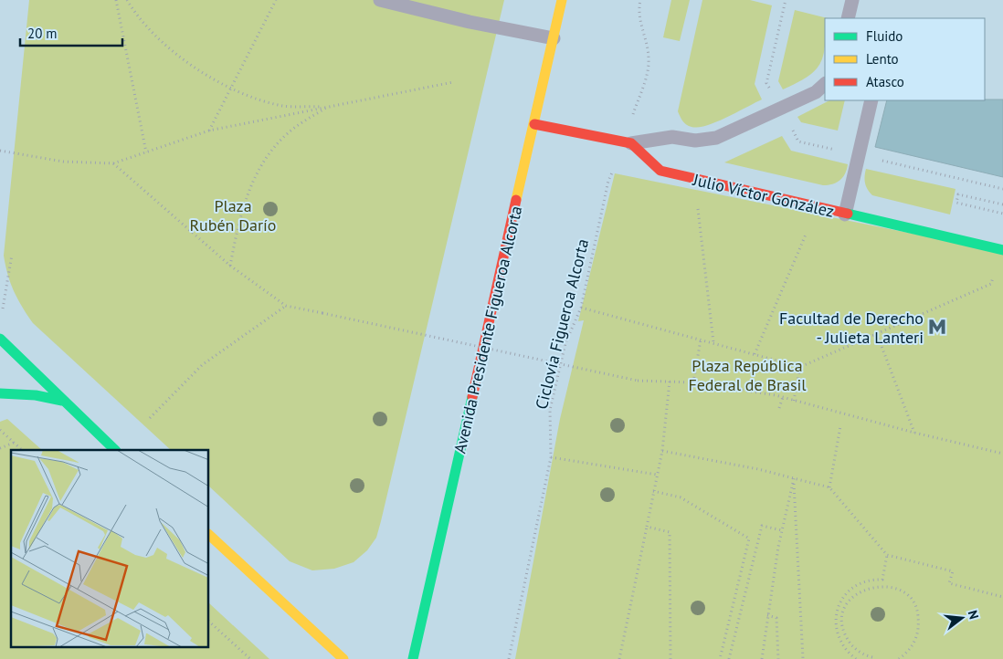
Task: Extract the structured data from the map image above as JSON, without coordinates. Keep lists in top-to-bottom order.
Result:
{
  "streets": {
    "main road": ["Julio Víctor González", "Avenida Presidente Figueroa Alcorta"],
    "path": ["Ciclovía Figueroa Alcorta"]
  },
  "crossings": [
    ["Julio Víctor González", "Ciclovía Figueroa Alcorta"]
  ],
  "parks": ["Plaza Rubén Darío", "Plaza República Federal de Brasil"],
  "places": {
    "metro station": ["Facultad de Derecho - Julieta Lanteri"]
  },
  "legend": ["Fluido", "Lento", "Atasco"],
  "scale_bar": "20 m",
  "north": "right"
}
